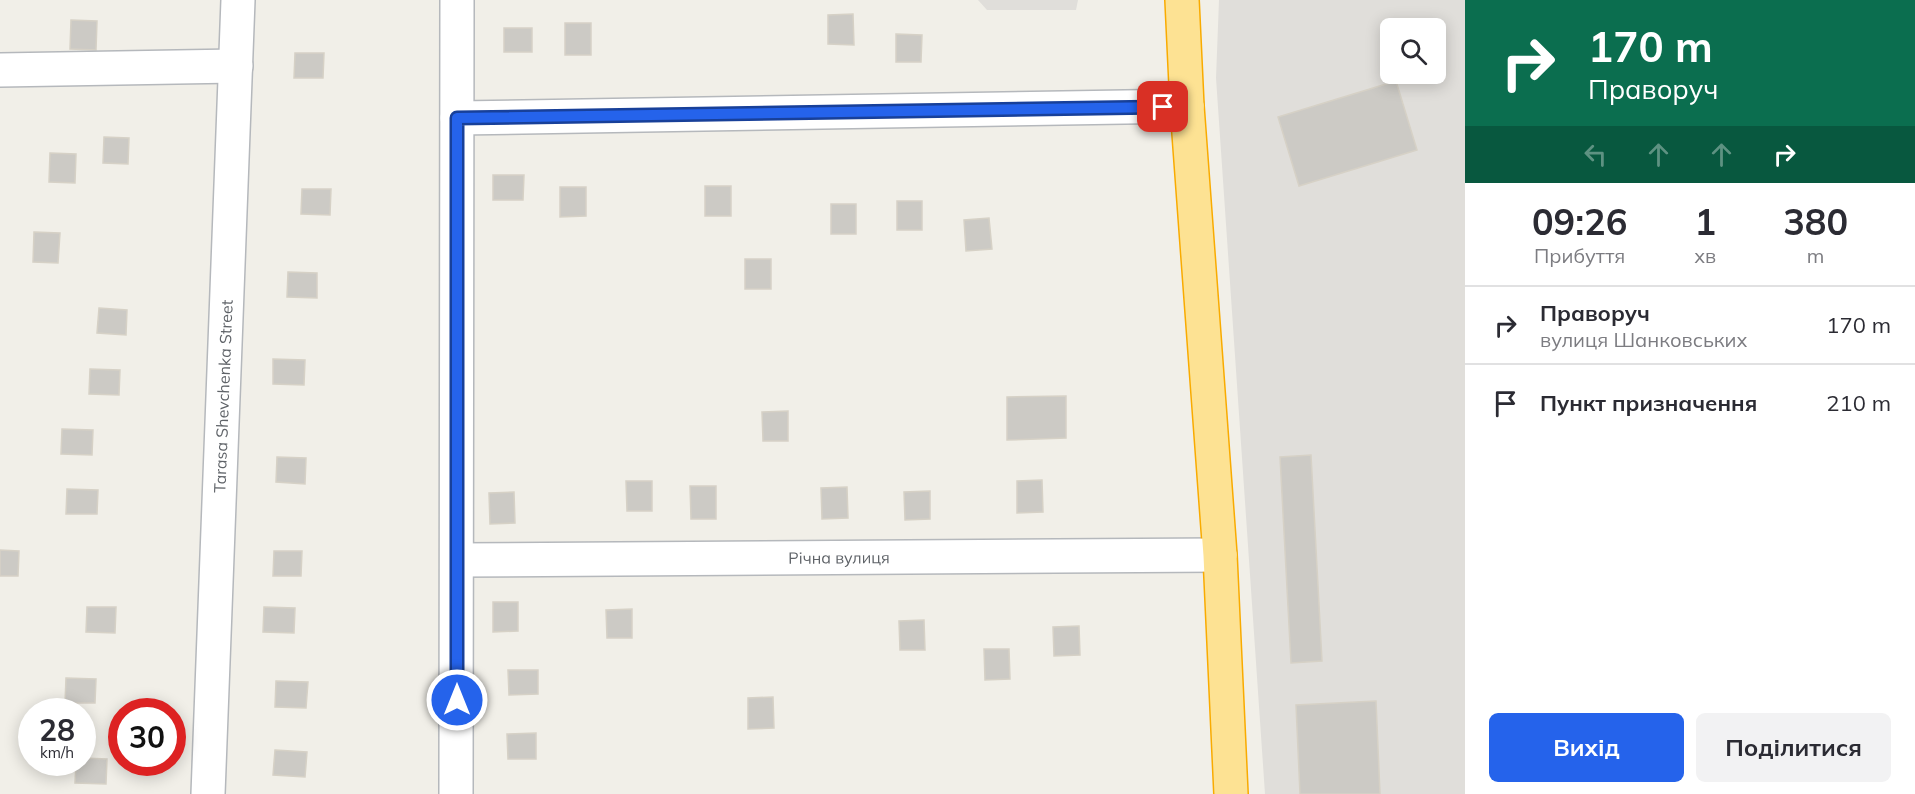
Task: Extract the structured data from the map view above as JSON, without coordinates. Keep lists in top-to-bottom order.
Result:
{
  "streets": {
    "street": ["Tarasa Shevchenka Street", "Річна вулиця"]
  },
  "page": {
    "turn": ["170 m", "Праворуч"],
    "eta": [
      "09:26",
      "Прибуття",
      "1",
      "хв",
      "380",
      "m"
    ],
    "list": [
      {
        "name": "Праворуч",
        "note": "вулиця Шанковських",
        "value": "170 m"
      },
      {
        "name": "Пункт призначення",
        "value": "210 m"
      }
    ],
    "speed": "28 km/h",
    "limit": "30",
    "buttons": ["Вихід", "Поділитися"]
  }
}
